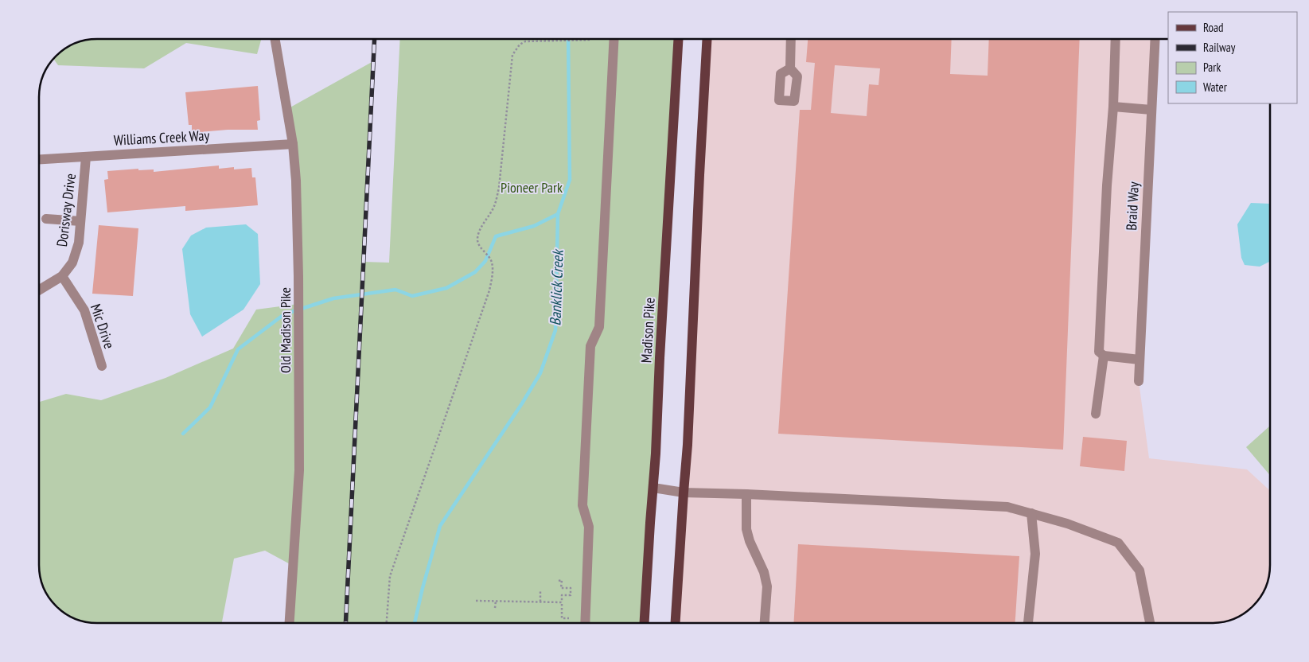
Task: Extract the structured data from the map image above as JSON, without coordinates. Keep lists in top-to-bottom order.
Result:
{
  "streets": {
    "main road": ["Madison Pike"],
    "street": [
      "Williams Creek Way",
      "Braid Way",
      "Dorisway Drive",
      "Mic Drive",
      "Old Madison Pike"
    ]
  },
  "crossings": [
    ["Williams Creek Way", "Dorisway Drive"],
    ["Williams Creek Way", "Old Madison Pike"],
    ["Dorisway Drive", "Mic Drive"]
  ],
  "water": ["Banklick Creek"],
  "parks": ["Pioneer Park"],
  "legend": [
    "Road",
    "Railway",
    "Park",
    "Water"
  ]
}
